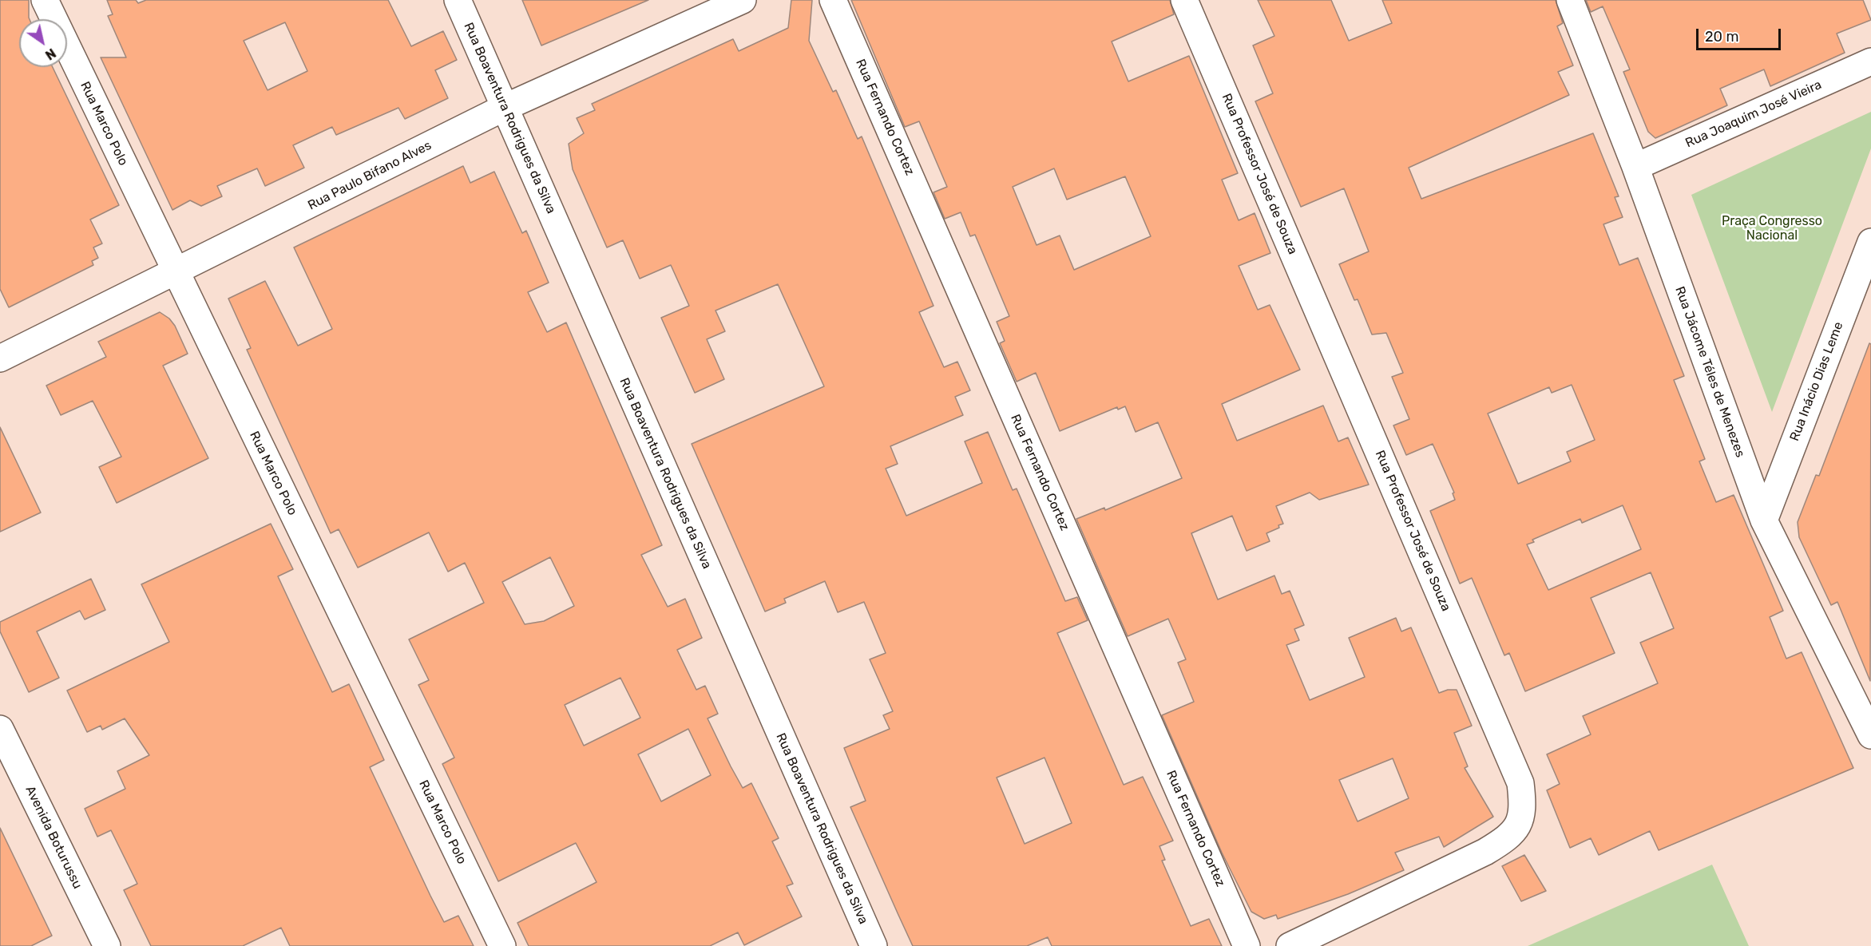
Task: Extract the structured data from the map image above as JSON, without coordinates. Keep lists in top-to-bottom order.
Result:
{
  "streets": {
    "street": [
      "Rua Joaquim José Vieira",
      "Rua Fernando Cortez",
      "Rua Boaventura Rodrigues da Silva",
      "Rua Marco Polo",
      "Rua Professor José de Souza",
      "Rua Paulo Bifano Alves",
      "Rua Jácome Téles de Menezes",
      "Rua Inácio Dias Leme",
      "Avenida Boturussu"
    ]
  },
  "crossings": [
    ["Rua Joaquim José Vieira", "Rua Jácome Téles de Menezes"],
    ["Rua Boaventura Rodrigues da Silva", "Rua Paulo Bifano Alves"],
    ["Rua Marco Polo", "Rua Paulo Bifano Alves"],
    ["Rua Jácome Téles de Menezes", "Rua Inácio Dias Leme"]
  ],
  "parks": ["Praça Congresso Nacional"],
  "scale_bar": "20 m",
  "north": "bottom right"
}
